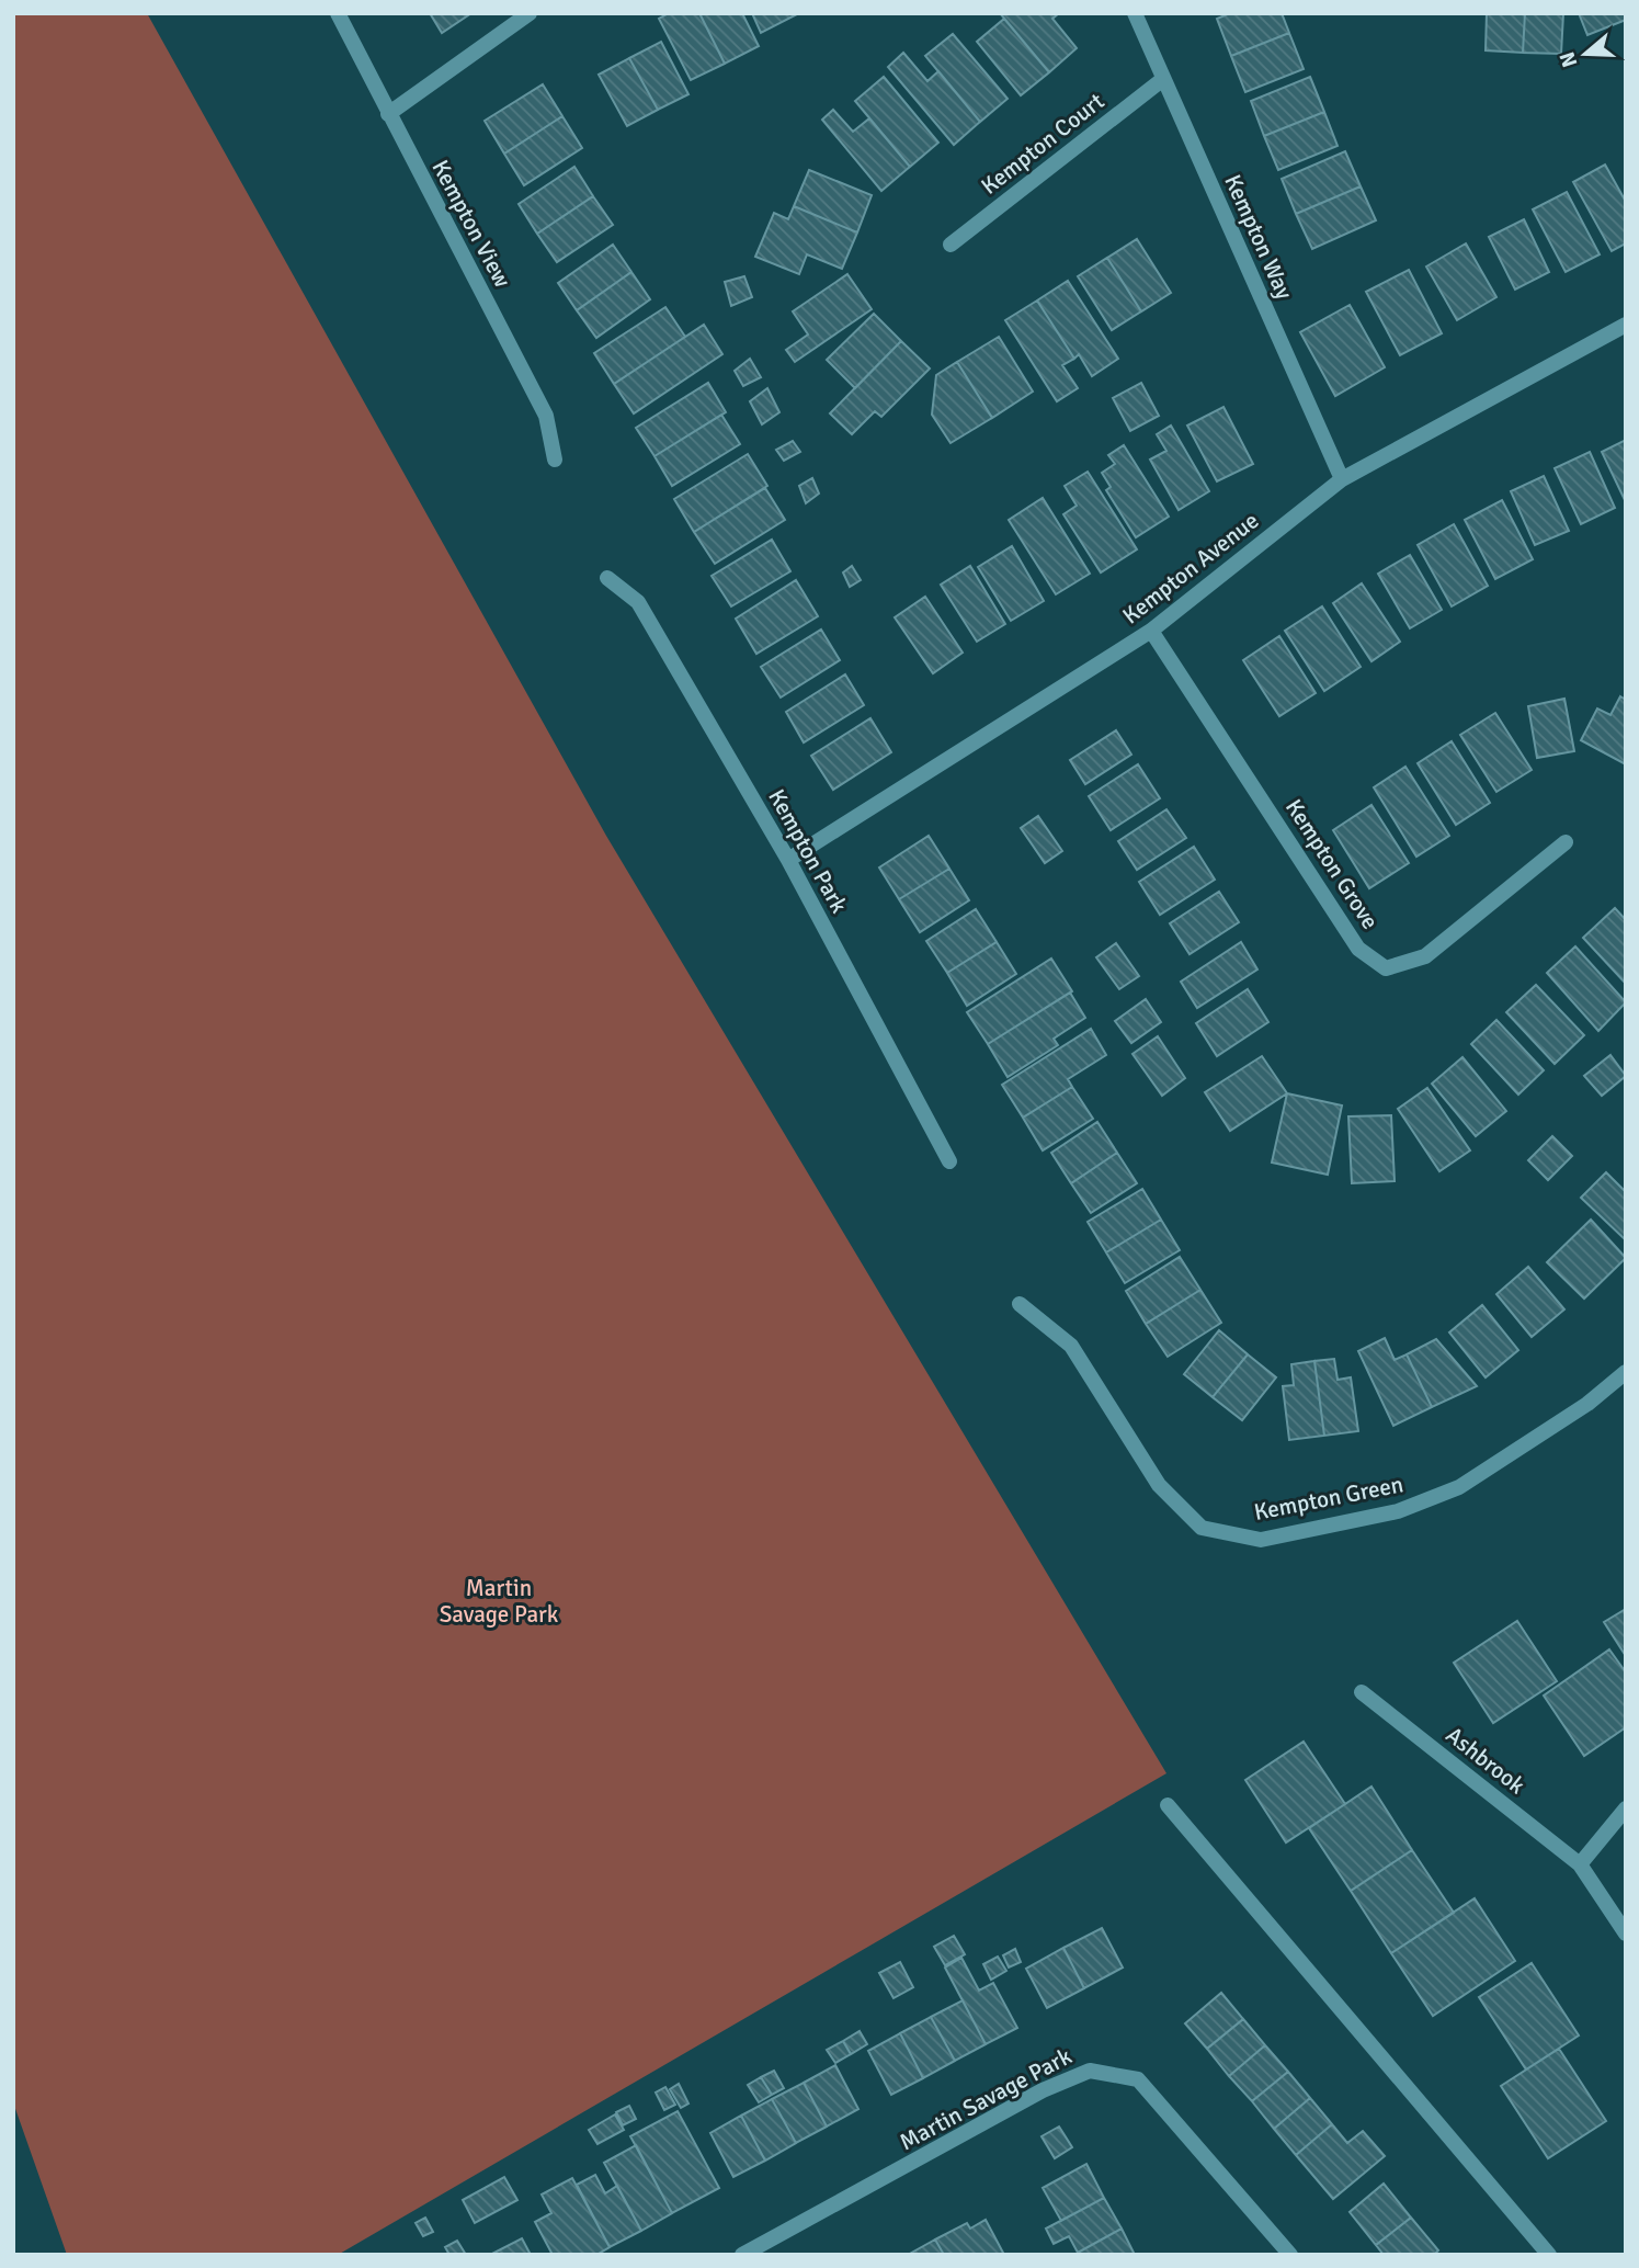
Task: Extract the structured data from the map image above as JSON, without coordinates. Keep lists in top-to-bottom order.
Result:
{
  "streets": {
    "street": [
      "Kempton Court",
      "Kempton View",
      "Kempton Way",
      "Kempton Avenue",
      "Kempton Park",
      "Kempton Grove",
      "Kempton Green",
      "Ashbrook",
      "Martin Savage Park"
    ]
  },
  "crossings": [
    ["Kempton Court", "Kempton Way"],
    ["Kempton Way", "Kempton Avenue"],
    ["Kempton Avenue", "Kempton Park"],
    ["Kempton Avenue", "Kempton Grove"]
  ],
  "parks": ["Martin Savage Park"],
  "north": "left"
}
